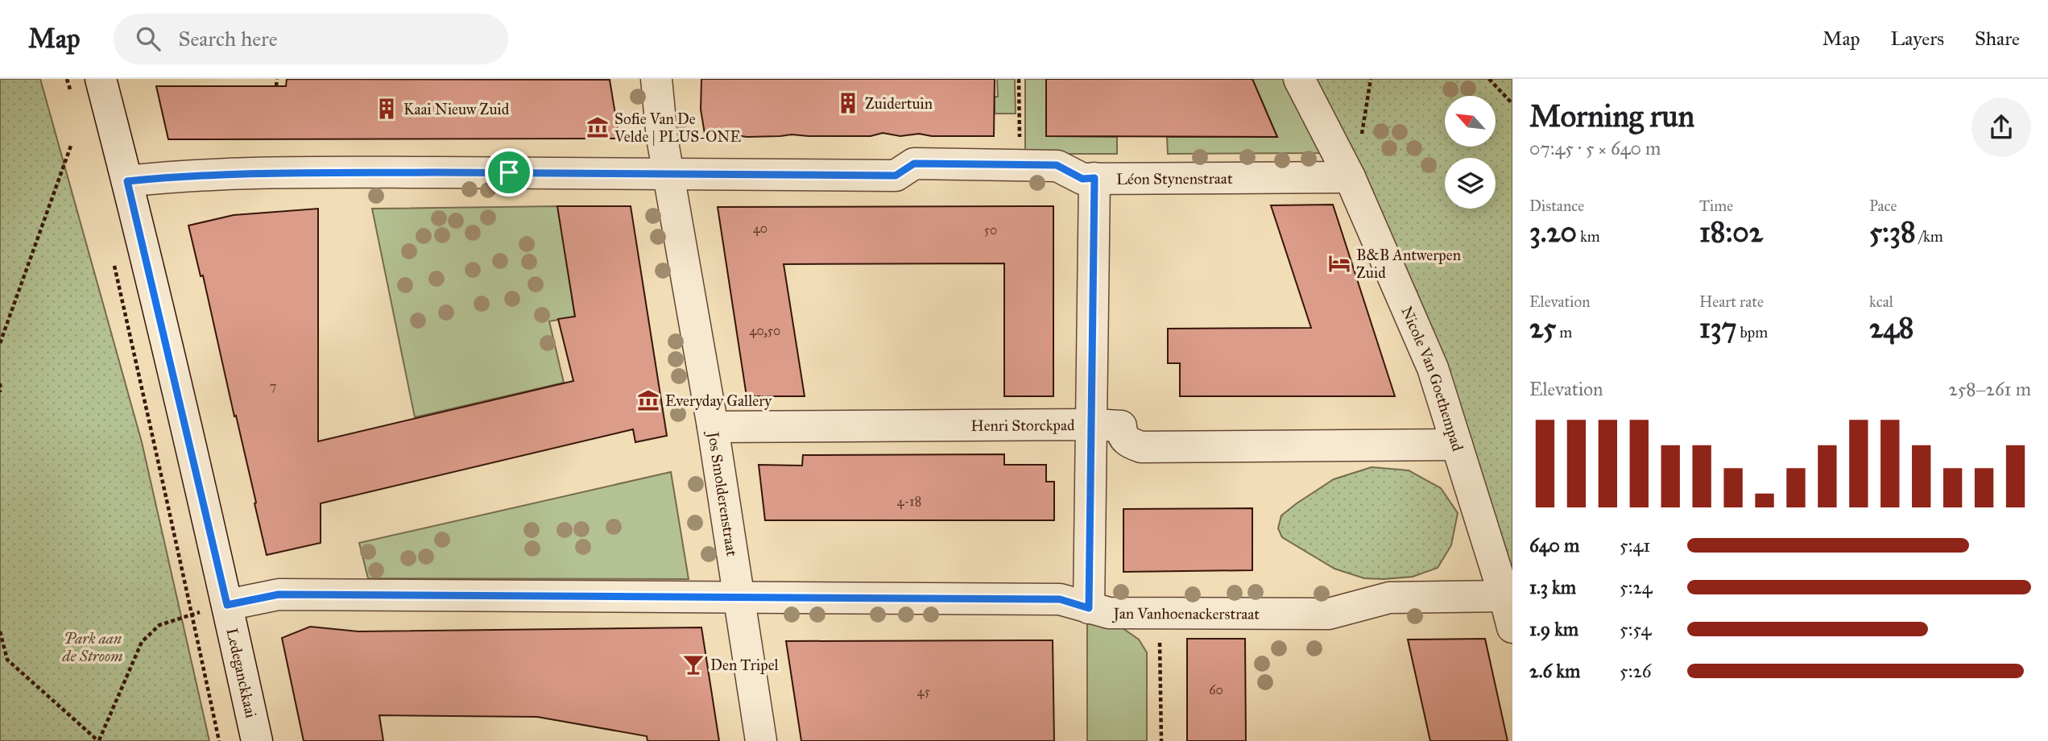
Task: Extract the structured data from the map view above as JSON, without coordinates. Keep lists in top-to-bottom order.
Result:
{
  "streets": {
    "street": [
      "Léon Stynenstraat",
      "Nicole Van Goethempad",
      "Henri Storckpad",
      "Jos Smolderenstraat",
      "Jan Vanhoenackerstraat",
      "Ledeganckkaai"
    ]
  },
  "crossings": [
    ["Léon Stynenstraat", "Nicole Van Goethempad"],
    ["Léon Stynenstraat", "Jos Smolderenstraat"],
    ["Léon Stynenstraat", "Ledeganckkaai"],
    ["Nicole Van Goethempad", "Henri Storckpad"],
    ["Nicole Van Goethempad", "Jan Vanhoenackerstraat"],
    ["Henri Storckpad", "Jos Smolderenstraat"],
    ["Jos Smolderenstraat", "Jan Vanhoenackerstraat"],
    ["Jan Vanhoenackerstraat", "Ledeganckkaai"]
  ],
  "parks": ["Park aan de Stroom"],
  "places": {
    "building": ["Zuidertuin", "Kaai Nieuw Zuid"],
    "museum": ["Sofie Van De Velde | PLUS-ONE", "Everyday Gallery"],
    "hotel": ["B&B Antwerpen Zuid"],
    "bar": ["Den Tripel"]
  },
  "house_numbers": [
    "40",
    "50",
    "40,50",
    "7",
    "4-18",
    "60",
    "45"
  ],
  "north": "top left",
  "page": {
    "header": "Map",
    "search": "Search here",
    "nav": ["Map", "Layers", "Share"],
    "heading": ["Morning run", "07:45 · 5 × 640 m"],
    "stats": [
      ["Distance", "3.20 km"],
      ["Time", "18:02"],
      ["Pace", "5:38 /km"],
      ["Elevation", "25 m"],
      ["Heart rate", "137 bpm"],
      ["kcal", "248"]
    ],
    "chart": ["Elevation", "258–261 m"],
    "list": [
      {
        "name": "640 m",
        "note": "5:41"
      },
      {
        "name": "1.3 km",
        "note": "5:24"
      },
      {
        "name": "1.9 km",
        "note": "5:54"
      },
      {
        "name": "2.6 km",
        "note": "5:26"
      }
    ]
  }
}
